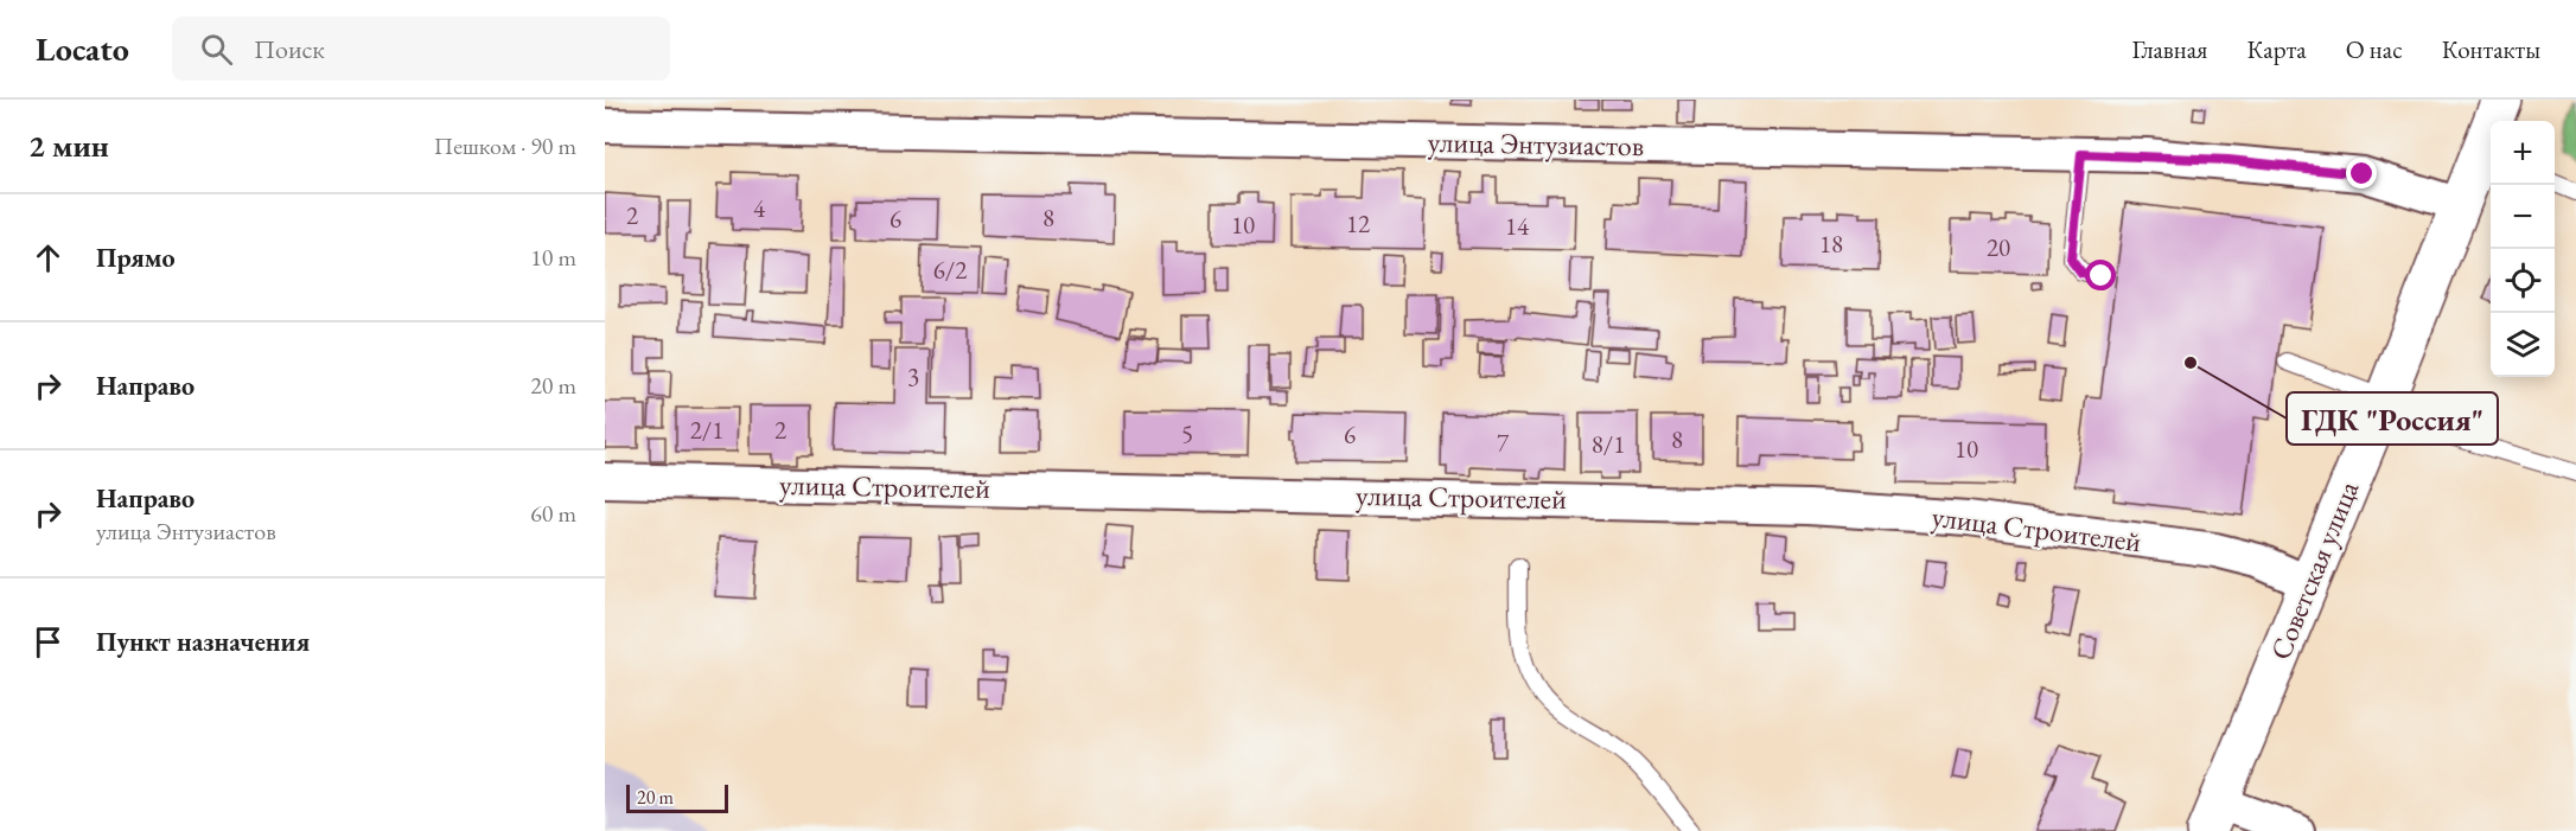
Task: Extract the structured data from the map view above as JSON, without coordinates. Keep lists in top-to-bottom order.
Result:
{
  "streets": {
    "street": ["улица Энтузиастов", "улица Строителей", "Советская улица"]
  },
  "crossings": [
    ["улица Энтузиастов", "Советская улица"],
    ["улица Строителей", "Советская улица"]
  ],
  "places": ["ГДК \"Россия\""],
  "house_numbers": [
    "4",
    "2",
    "8",
    "6",
    "12",
    "10",
    "14",
    "18",
    "20",
    "6/2",
    "3",
    "2/1",
    "2",
    "5",
    "6",
    "8",
    "7",
    "8/1",
    "10"
  ],
  "scale_bar": "20 m",
  "page": {
    "header": "Locato",
    "search": "Поиск",
    "nav": [
      "Главная",
      "Карта",
      "О нас",
      "Контакты"
    ],
    "heading": ["2 мин", "Пешком · 90 m"],
    "map_buttons": ["+", "−"],
    "list": [
      ["Прямо", "10 m"],
      ["Направо", "20 m"],
      ["Направо", "улица Энтузиастов", "60 m"],
      "Пункт назначения"
    ],
    "scale": "20 m"
  }
}
